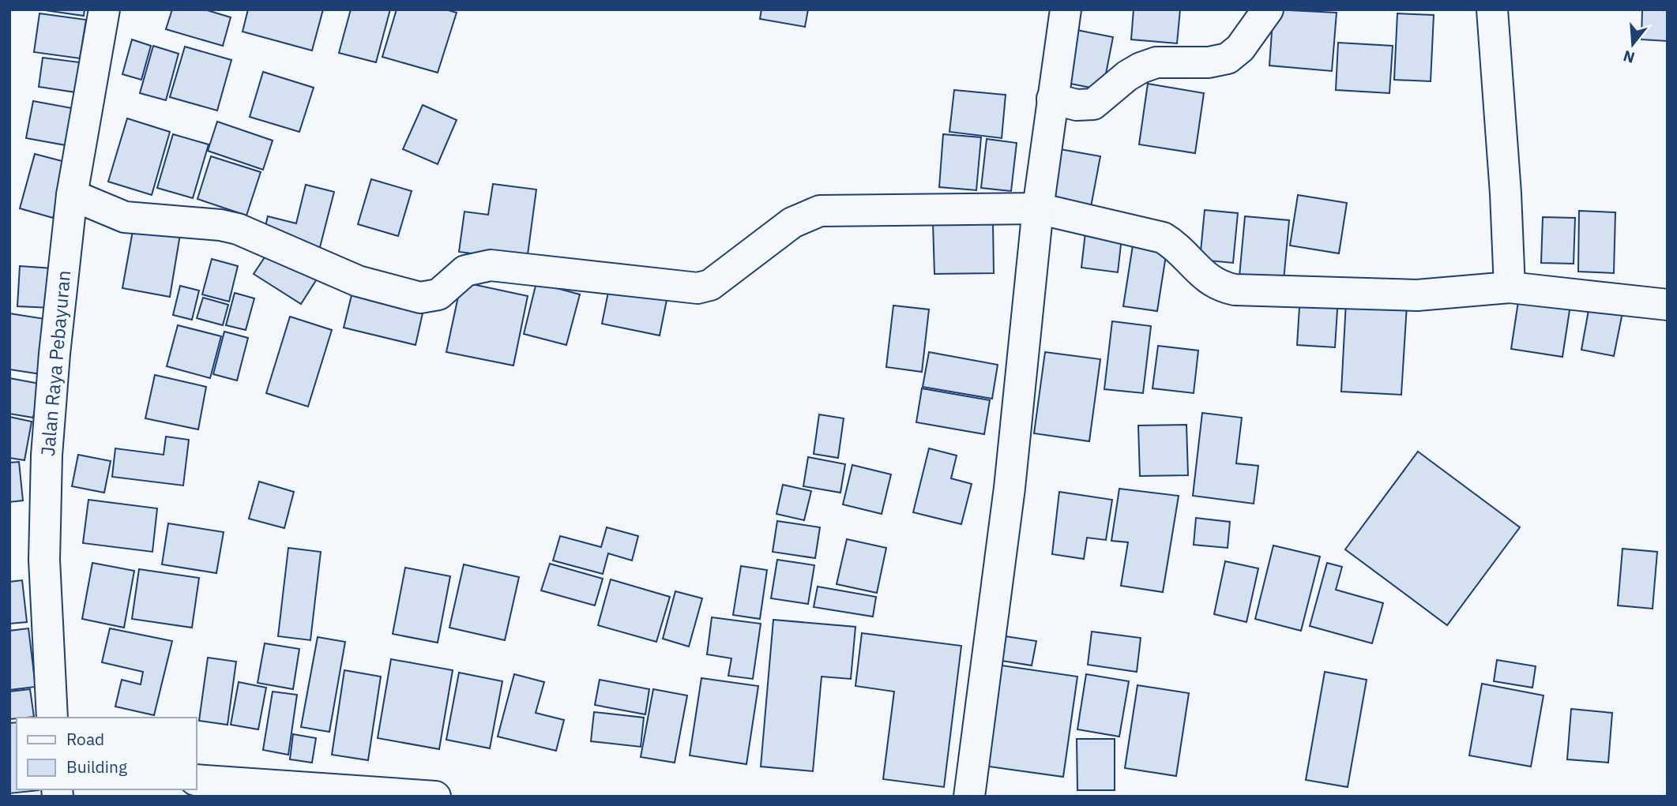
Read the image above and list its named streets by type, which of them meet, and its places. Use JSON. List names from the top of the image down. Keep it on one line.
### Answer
{"streets":{"street":["Jalan Raya Pebayuran"]},"legend":["Road","Building"],"north":"bottom"}
